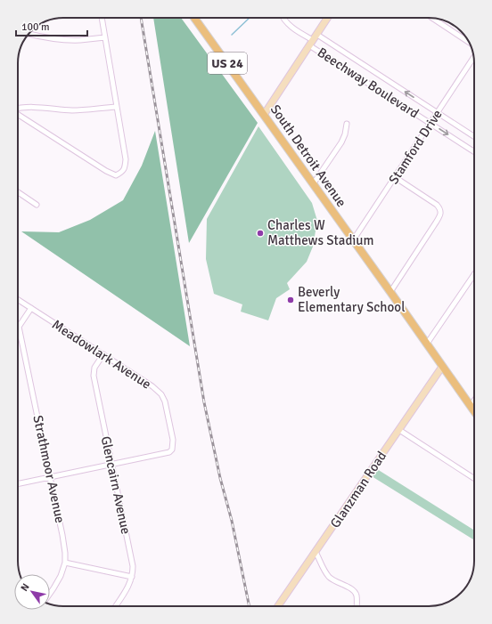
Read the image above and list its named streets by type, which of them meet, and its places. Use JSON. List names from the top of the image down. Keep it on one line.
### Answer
{"streets":{"main road":["US 24","South Detroit Avenue"],"street":["Beechway Boulevard","Stamford Drive","Meadowlark Avenue","Strathmoor Avenue","Glencairn Avenue","Glanzman Road"]},"crossings":[["Beechway Boulevard","Stamford Drive"],["Stamford Drive","South Detroit Avenue"],["South Detroit Avenue","Glanzman Road"],["Meadowlark Avenue","Glencairn Avenue"]],"places":["Charles W Matthews Stadium","Beverly Elementary School"],"scale_bar":"100 m","north":"top left"}
